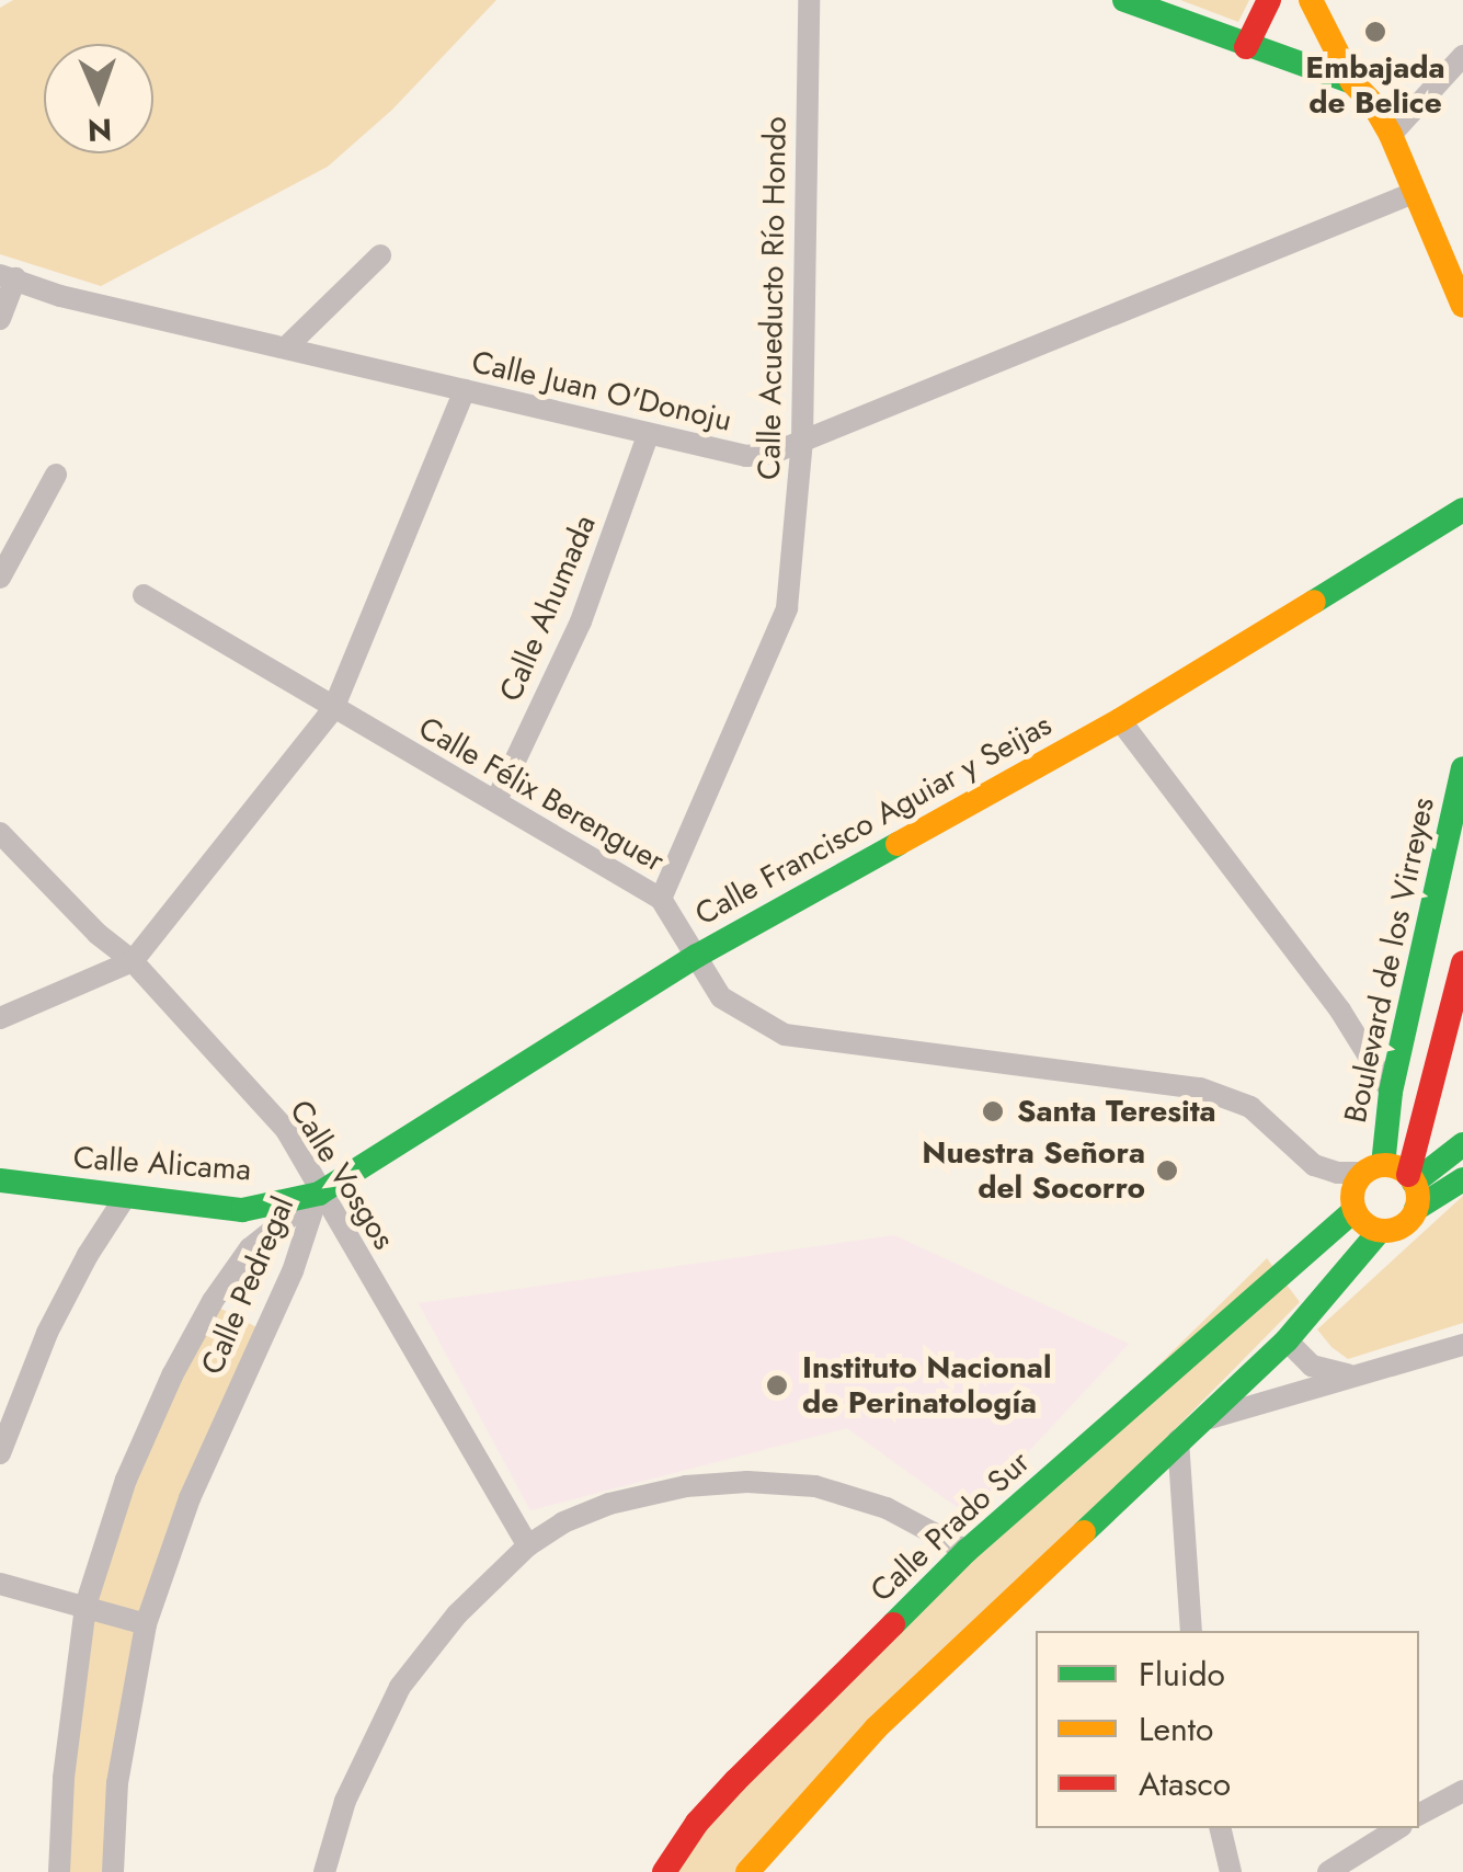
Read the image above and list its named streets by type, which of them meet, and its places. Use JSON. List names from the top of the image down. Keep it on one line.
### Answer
{"streets":{"street":["Calle Acueducto Río Hondo","Calle Juan O'Donoju","Calle Ahumada","Calle Félix Berenguer","Calle Francisco Aguiar y Seijas","Boulevard de los Virreyes","Calle Alicama","Calle Vosgos","Calle Pedregal","Calle Prado Sur"]},"crossings":[["Calle Acueducto Río Hondo","Calle Juan O'Donoju"],["Calle Acueducto Río Hondo","Calle Félix Berenguer"],["Calle Juan O'Donoju","Calle Ahumada"],["Calle Ahumada","Calle Félix Berenguer"],["Calle Félix Berenguer","Calle Francisco Aguiar y Seijas"],["Calle Francisco Aguiar y Seijas","Calle Alicama"],["Calle Francisco Aguiar y Seijas","Calle Vosgos"],["Calle Francisco Aguiar y Seijas","Calle Pedregal"],["Boulevard de los Virreyes","Calle Prado Sur"],["Calle Alicama","Calle Vosgos"],["Calle Alicama","Calle Pedregal"],["Calle Vosgos","Calle Pedregal"]],"places":["Embajada de Belice","Santa Teresita","Nuestra Señora del Socorro","Instituto Nacional de Perinatología"],"legend":["Fluido","Lento","Atasco"],"north":"bottom"}
